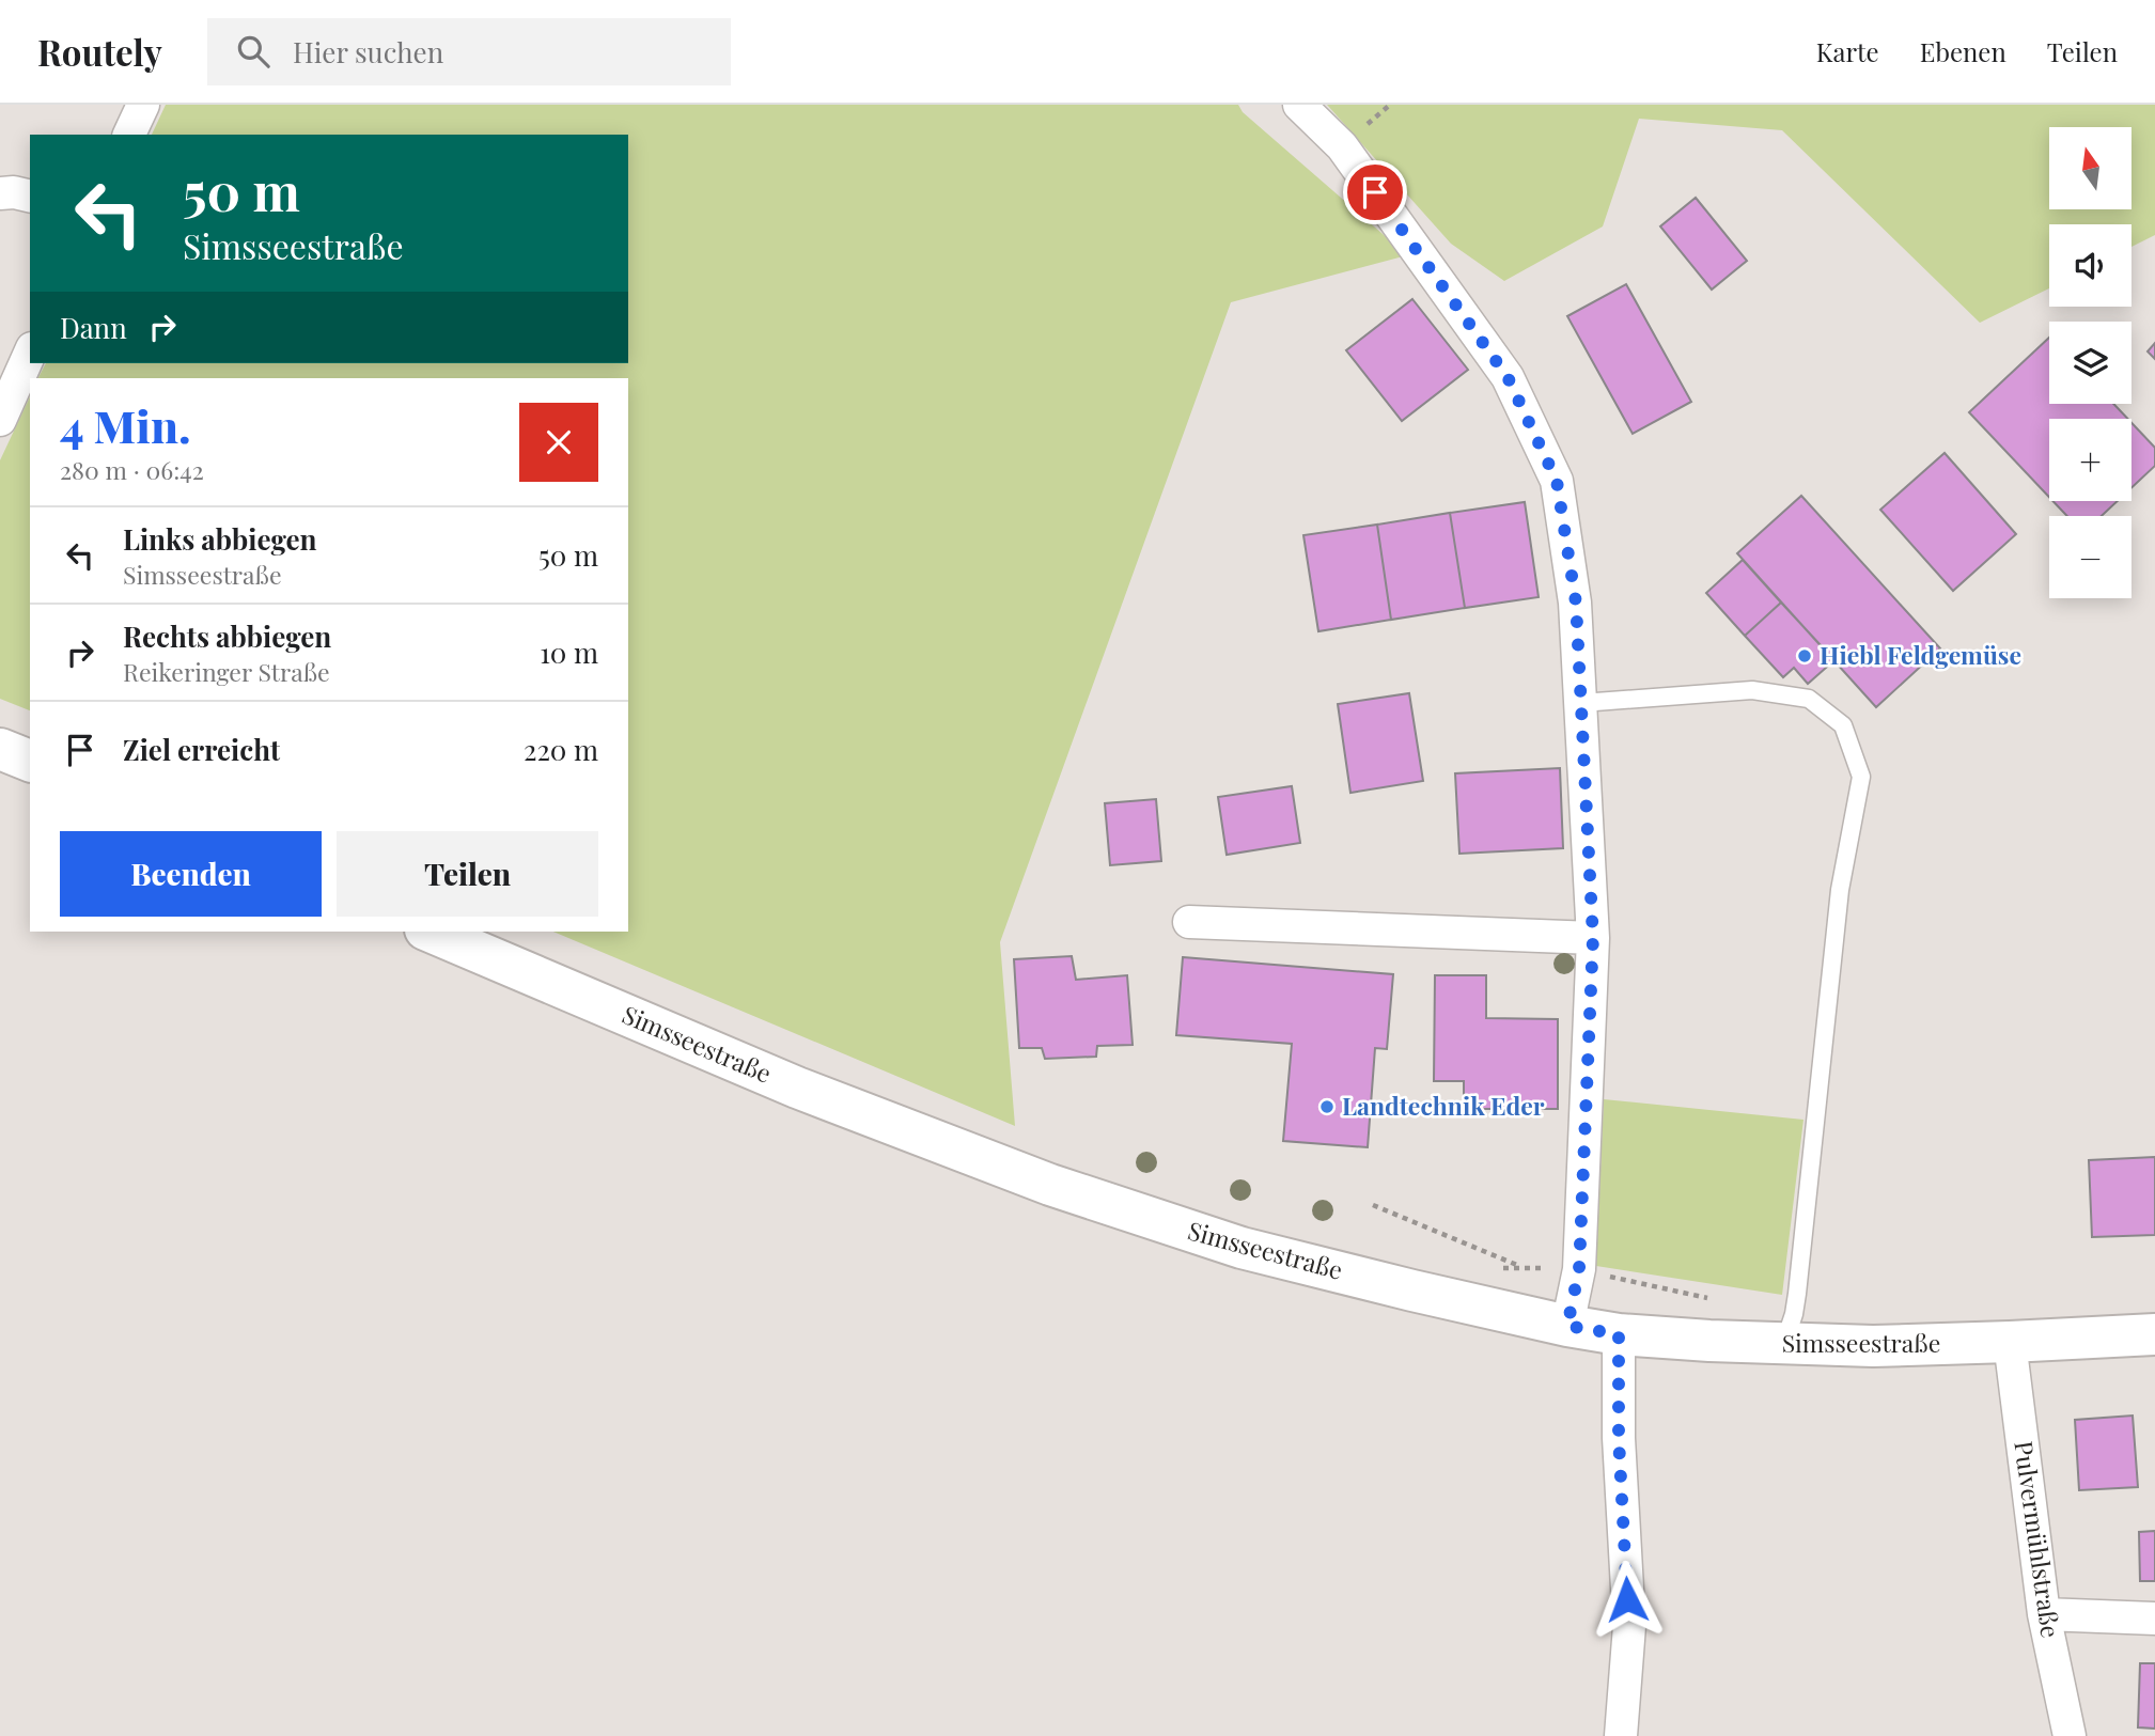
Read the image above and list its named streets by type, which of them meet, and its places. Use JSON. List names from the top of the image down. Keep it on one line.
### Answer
{"streets":{"main road":["Simsseestraße"],"street":["Pulvermühlstraße"]},"crossings":[["Simsseestraße","Pulvermühlstraße"]],"places":["Hiebl Feldgemüse","Landtechnik Eder"],"north":"top","page":{"header":"Routely","search":"Hier suchen","nav":["Karte","Ebenen","Teilen"],"map_buttons":["+","−"],"turn":["50 m","Simsseestraße"],"then":"Dann","heading":["4 Min.","280 m · 06:42"],"list":[{"name":"Links abbiegen","note":"Simsseestraße","value":"50 m"},{"name":"Rechts abbiegen","note":"Reikeringer Straße","value":"10 m"},{"name":"Ziel erreicht","value":"220 m"}],"buttons":["Beenden","Teilen"]}}
